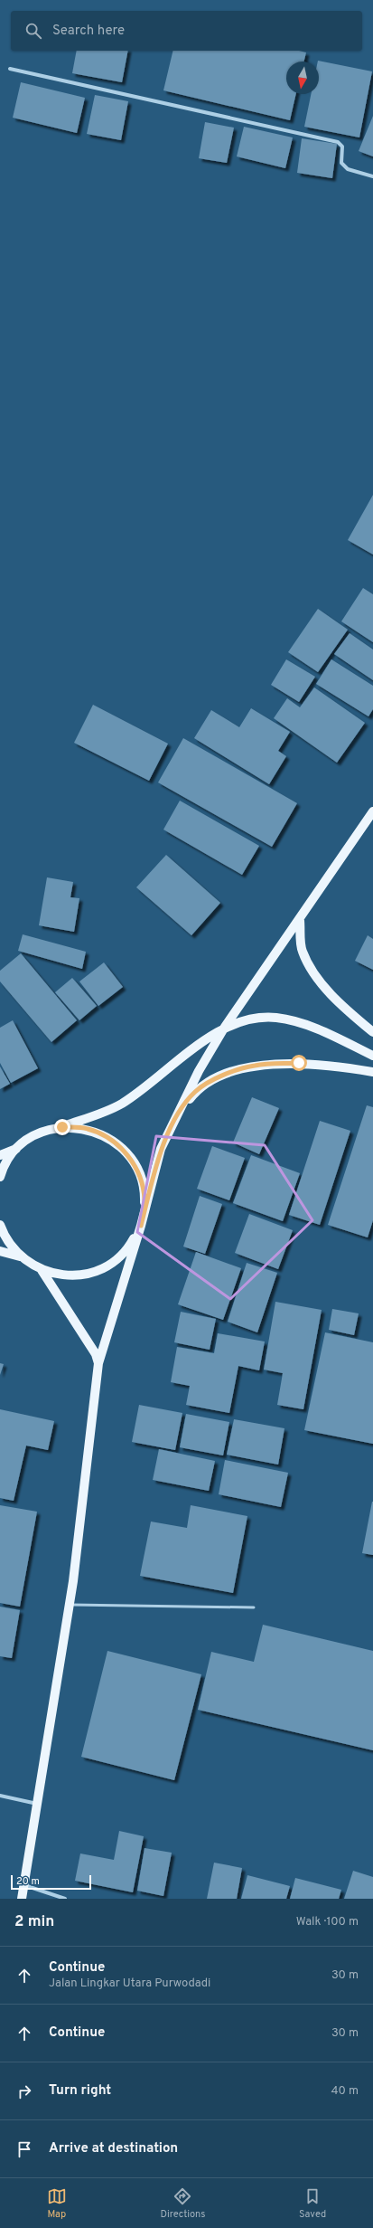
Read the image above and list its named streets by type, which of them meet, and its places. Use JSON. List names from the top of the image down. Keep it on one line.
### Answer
{"scale_bar":"20 m","north":"bottom","page":{"search":"Search here","scale":"20 m","heading":["2 min","Walk · 100 m"],"list":[["Continue","Jalan Lingkar Utara Purwodadi","30 m"],["Continue","30 m"],["Turn right","40 m"],"Arrive at destination"],"nav":["Map","Directions","Saved"]}}
